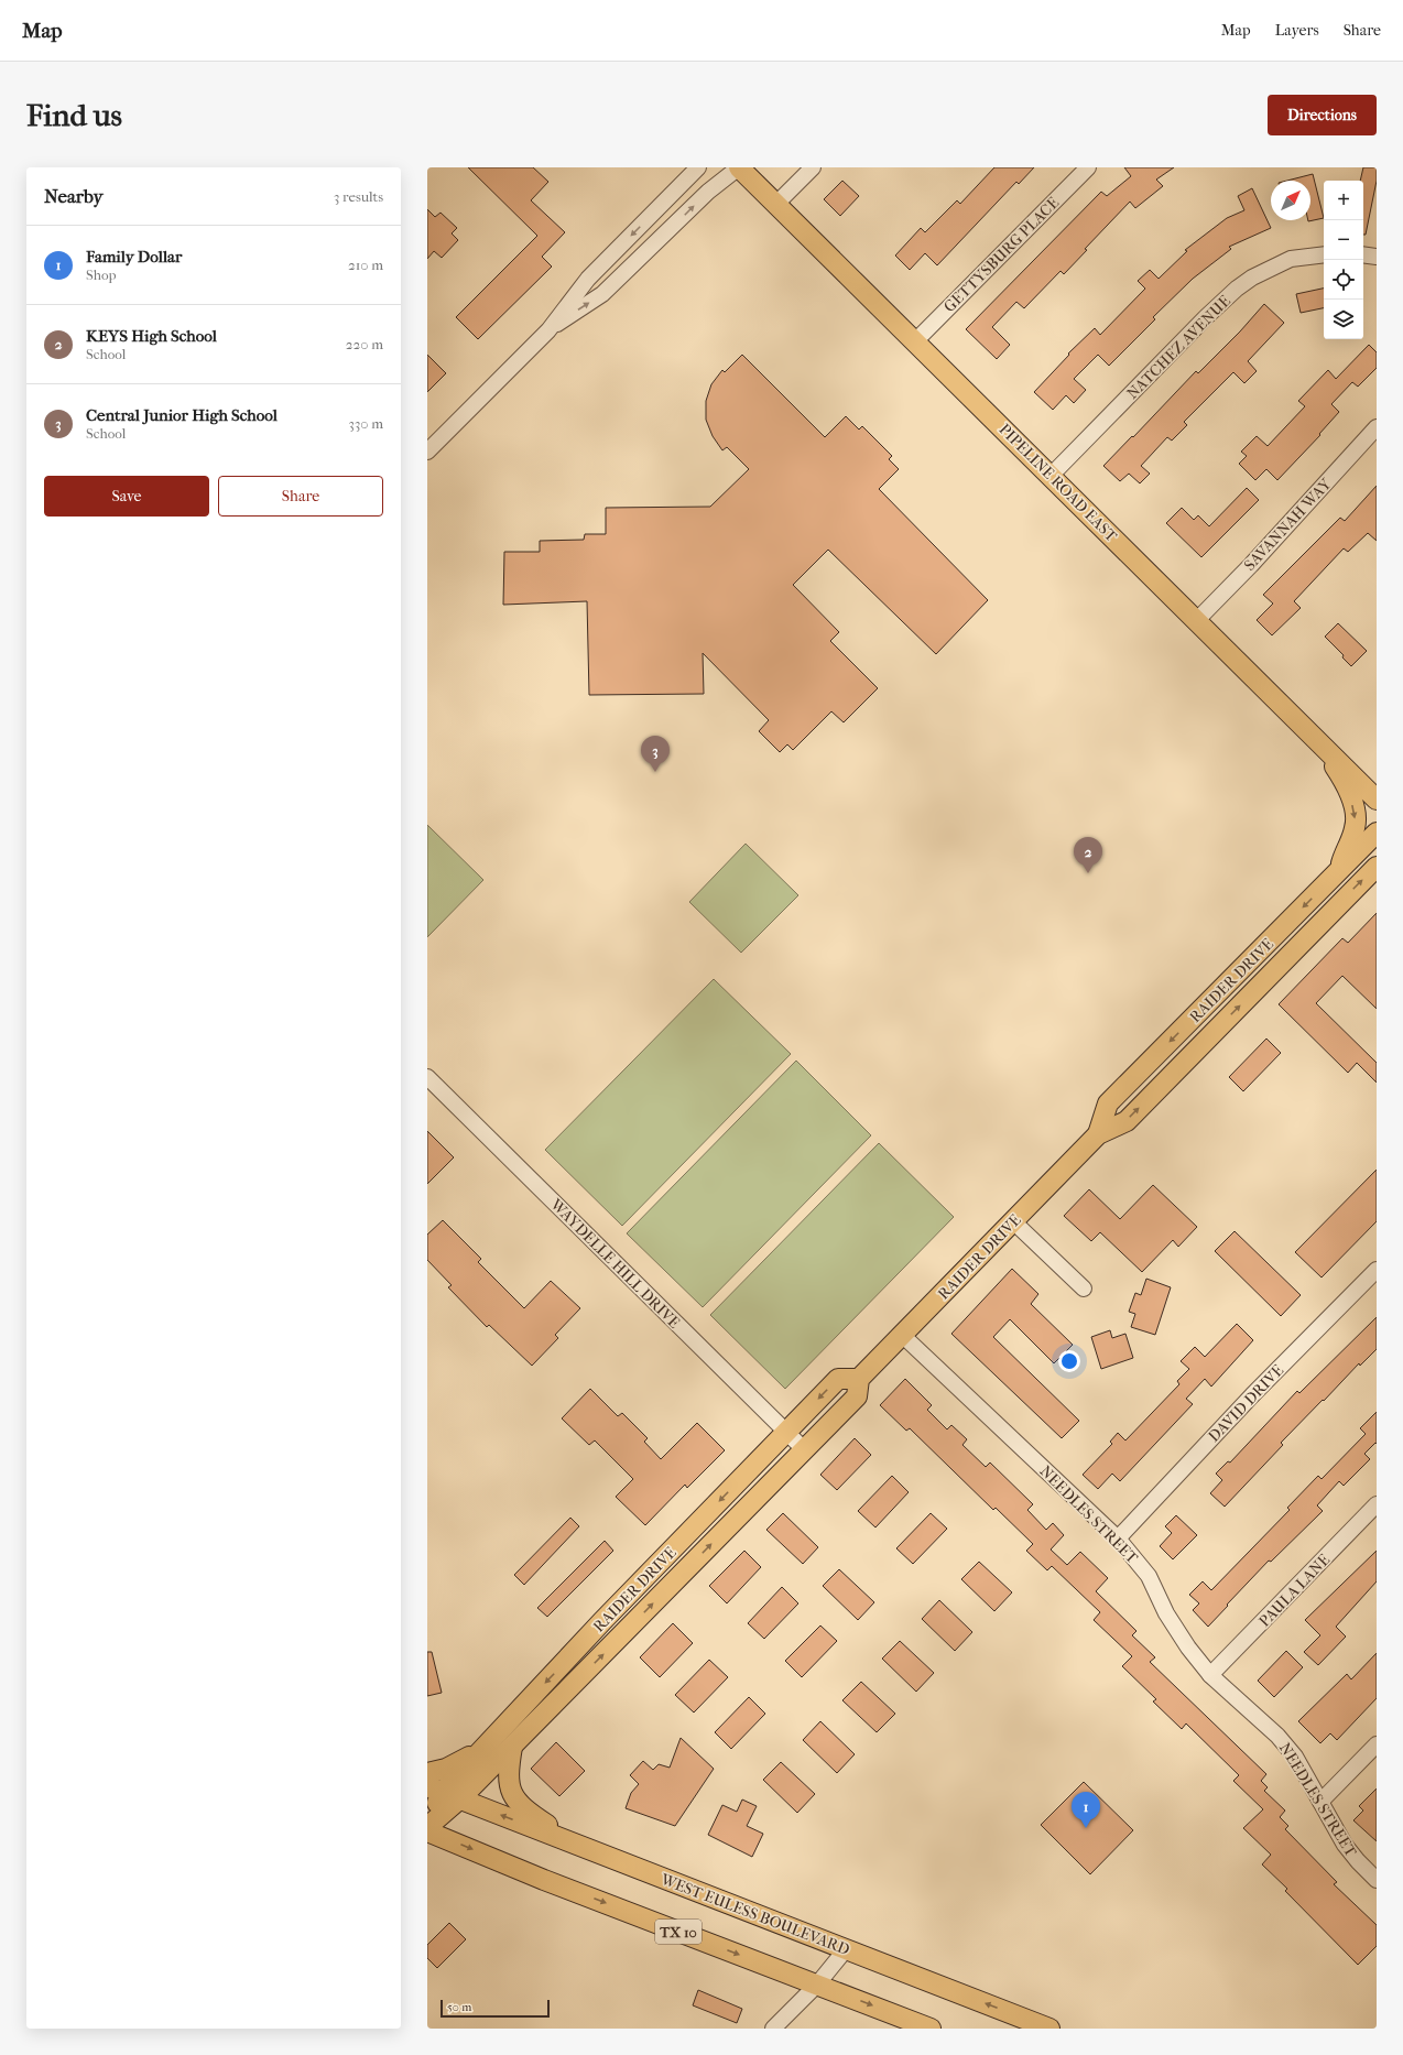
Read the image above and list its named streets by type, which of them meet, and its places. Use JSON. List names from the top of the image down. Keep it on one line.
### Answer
{"streets":{"main road":["PIPELINE ROAD EAST","RAIDER DRIVE","WEST EULESS BOULEVARD","TX 10"],"street":["GETTYSBURG PLACE","NATCHEZ AVENUE","SAVANNAH WAY","WAYDELLE HILL DRIVE","DAVID DRIVE","NEEDLES STREET","PAULA LANE"]},"crossings":[["GETTYSBURG PLACE","PIPELINE ROAD EAST"],["NATCHEZ AVENUE","PIPELINE ROAD EAST"],["PIPELINE ROAD EAST","SAVANNAH WAY"],["RAIDER DRIVE","WAYDELLE HILL DRIVE"],["RAIDER DRIVE","NEEDLES STREET"],["RAIDER DRIVE","WEST EULESS BOULEVARD"],["DAVID DRIVE","NEEDLES STREET"],["NEEDLES STREET","PAULA LANE"]],"scale_bar":"50 m","north":"top right","page":{"header":"Map","nav":["Map","Layers","Share"],"buttons":["Directions",["Save","Share"]],"title":"Find us","heading":["Nearby","3 results"],"map_buttons":["+","−"],"list":[{"mark":"1","name":"Family Dollar","note":"Shop","value":"210 m"},{"mark":"2","name":"KEYS High School","note":"School","value":"220 m"},{"mark":"3","name":"Central Junior High School","note":"School","value":"330 m"}],"pins":["3","2","1"],"scale":"50 m"}}
